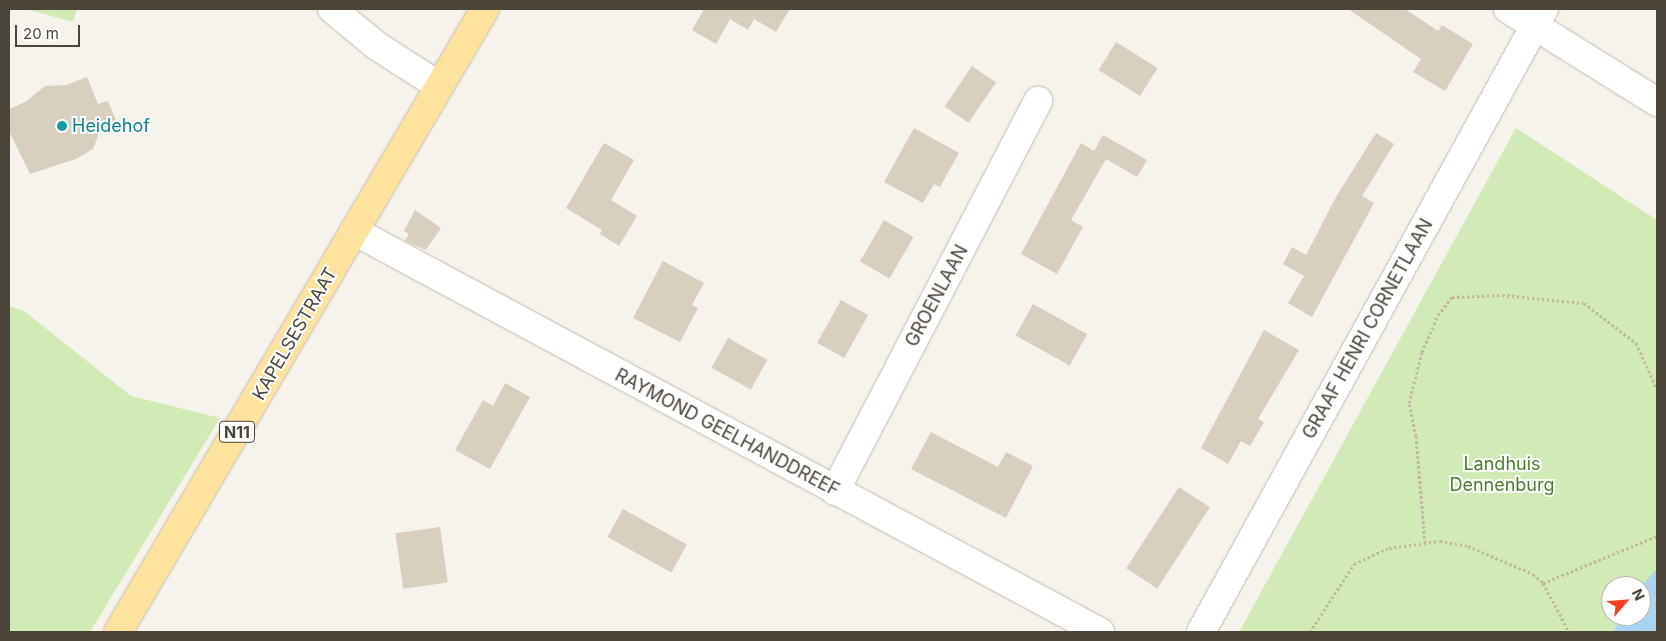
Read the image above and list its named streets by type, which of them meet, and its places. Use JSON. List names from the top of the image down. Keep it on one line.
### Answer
{"streets":{"main road":["KAPELSESTRAAT","N11"],"street":["GROENLAAN","GRAAF HENRI CORNETLAAN","RAYMOND GEELHANDDREEF"]},"crossings":[["GROENLAAN","RAYMOND GEELHANDDREEF"],["KAPELSESTRAAT","RAYMOND GEELHANDDREEF"]],"parks":["Landhuis Dennenburg"],"places":["Heidehof"],"scale_bar":"20 m","north":"top right"}
